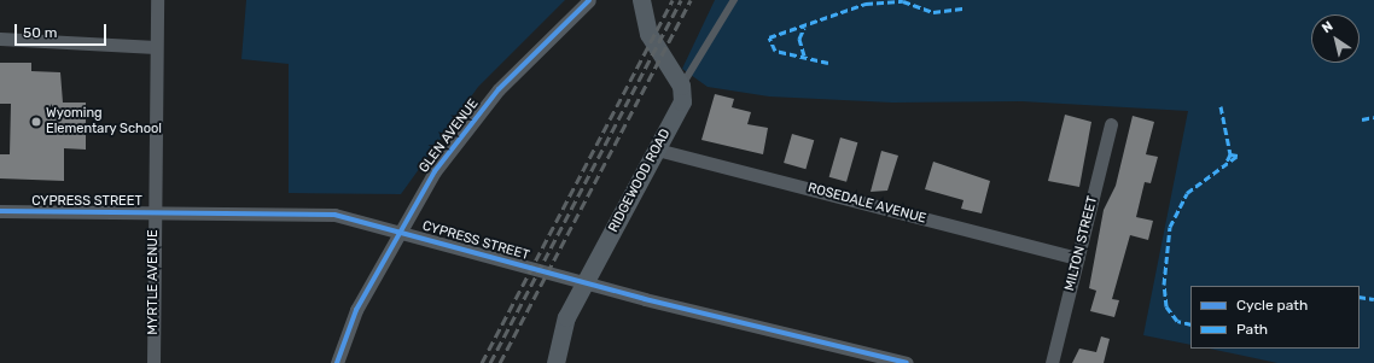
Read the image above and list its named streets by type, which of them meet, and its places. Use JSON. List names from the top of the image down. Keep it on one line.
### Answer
{"streets":{"street":["GLEN AVENUE","RIDGEWOOD ROAD","CYPRESS STREET","ROSEDALE AVENUE","MILTON STREET","MYRTLE AVENUE"]},"crossings":[["GLEN AVENUE","CYPRESS STREET"],["RIDGEWOOD ROAD","CYPRESS STREET"],["RIDGEWOOD ROAD","ROSEDALE AVENUE"],["CYPRESS STREET","MYRTLE AVENUE"],["ROSEDALE AVENUE","MILTON STREET"]],"places":["Wyoming Elementary School"],"legend":["Cycle path","Path"],"scale_bar":"50 m","north":"top left"}
